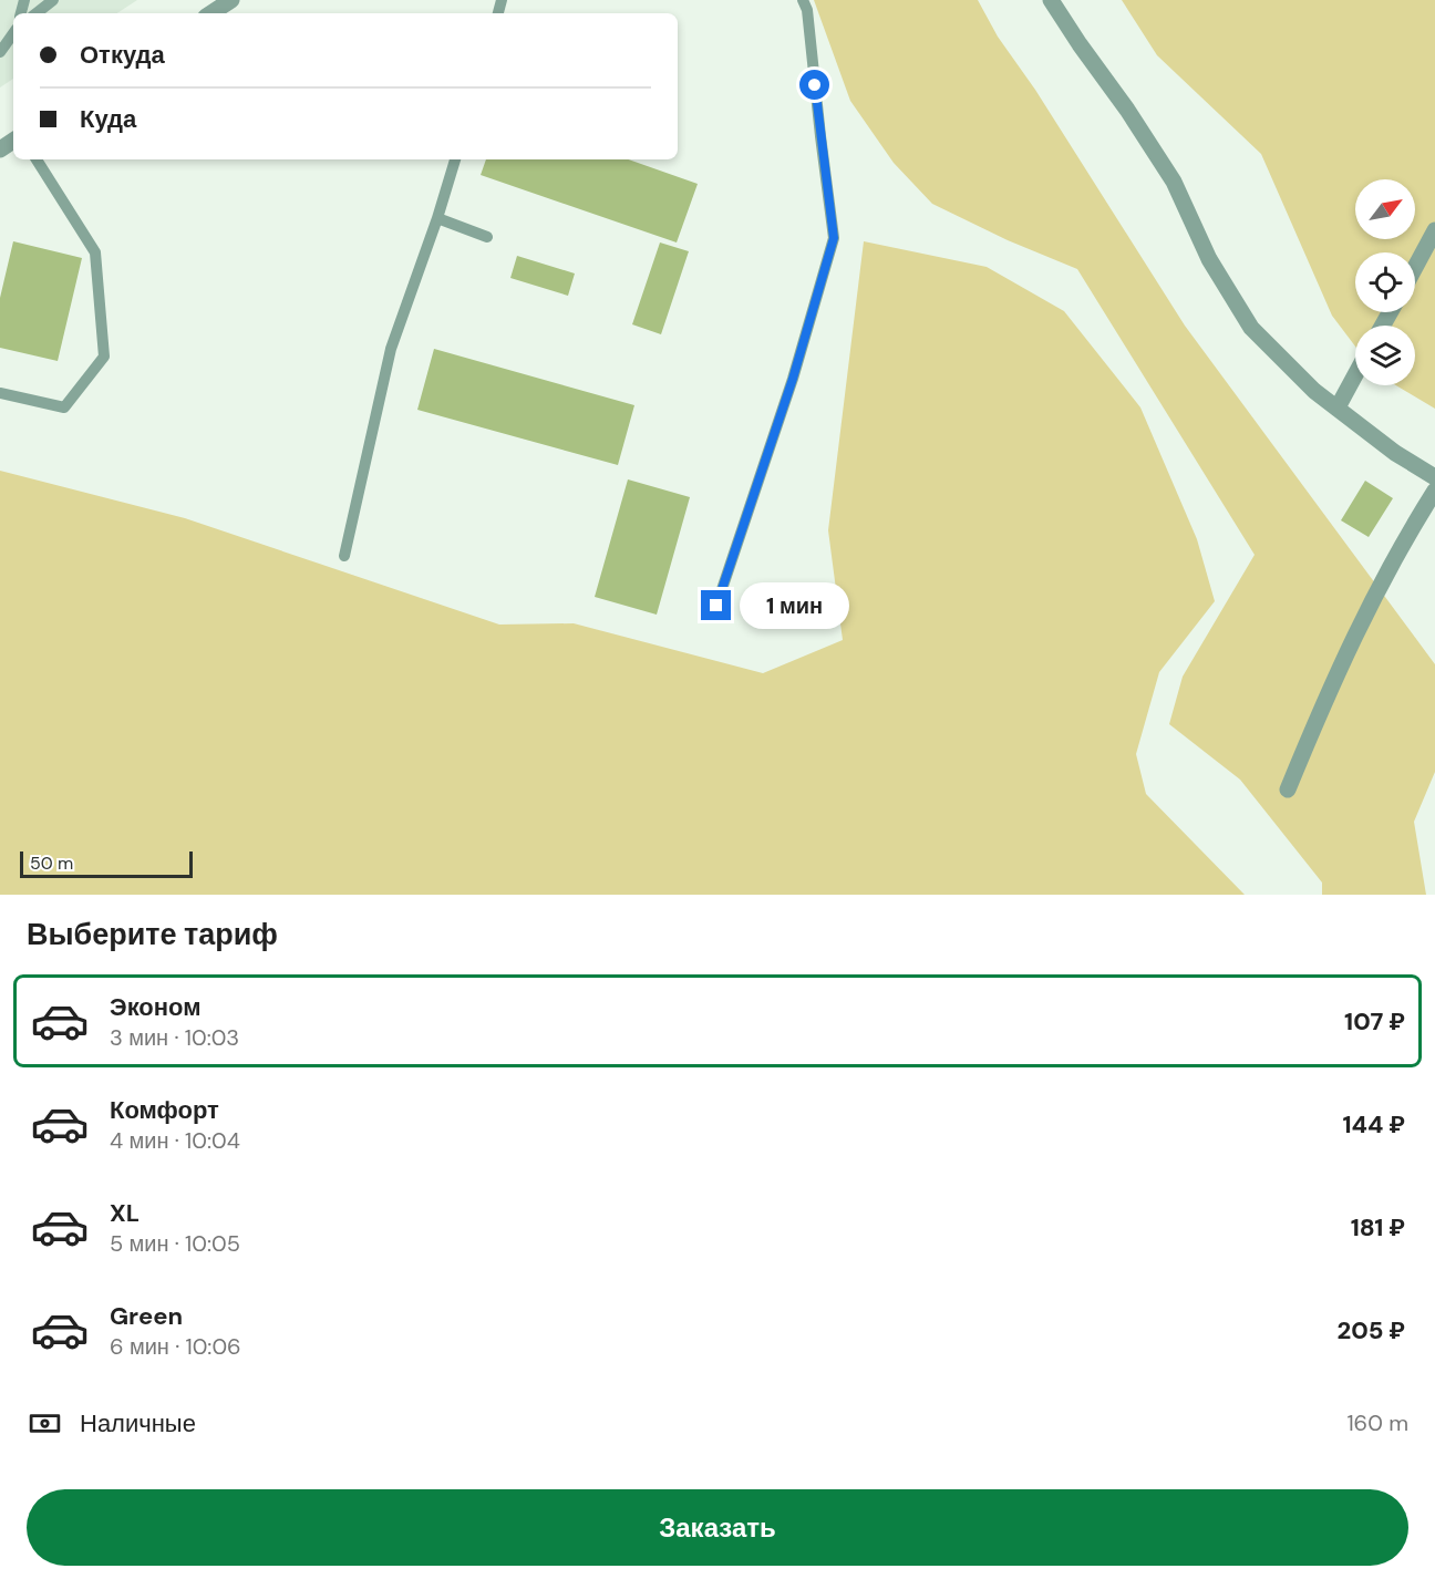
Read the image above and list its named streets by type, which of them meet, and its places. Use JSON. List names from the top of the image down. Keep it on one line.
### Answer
{"scale_bar":"50 m","north":"top right","page":{"banner":["Откуда","Куда"],"bubble":"1 мин","scale":"50 m","heading":"Выберите тариф","list":[{"name":"Эконом","note":"3 мин · 10:03","value":"107 ₽"},{"name":"Комфорт","note":"4 мин · 10:04","value":"144 ₽"},{"name":"XL","note":"5 мин · 10:05","value":"181 ₽"},{"name":"Green","note":"6 мин · 10:06","value":"205 ₽"}],"pay":["Наличные","160 m"],"buttons":"Заказать"}}
